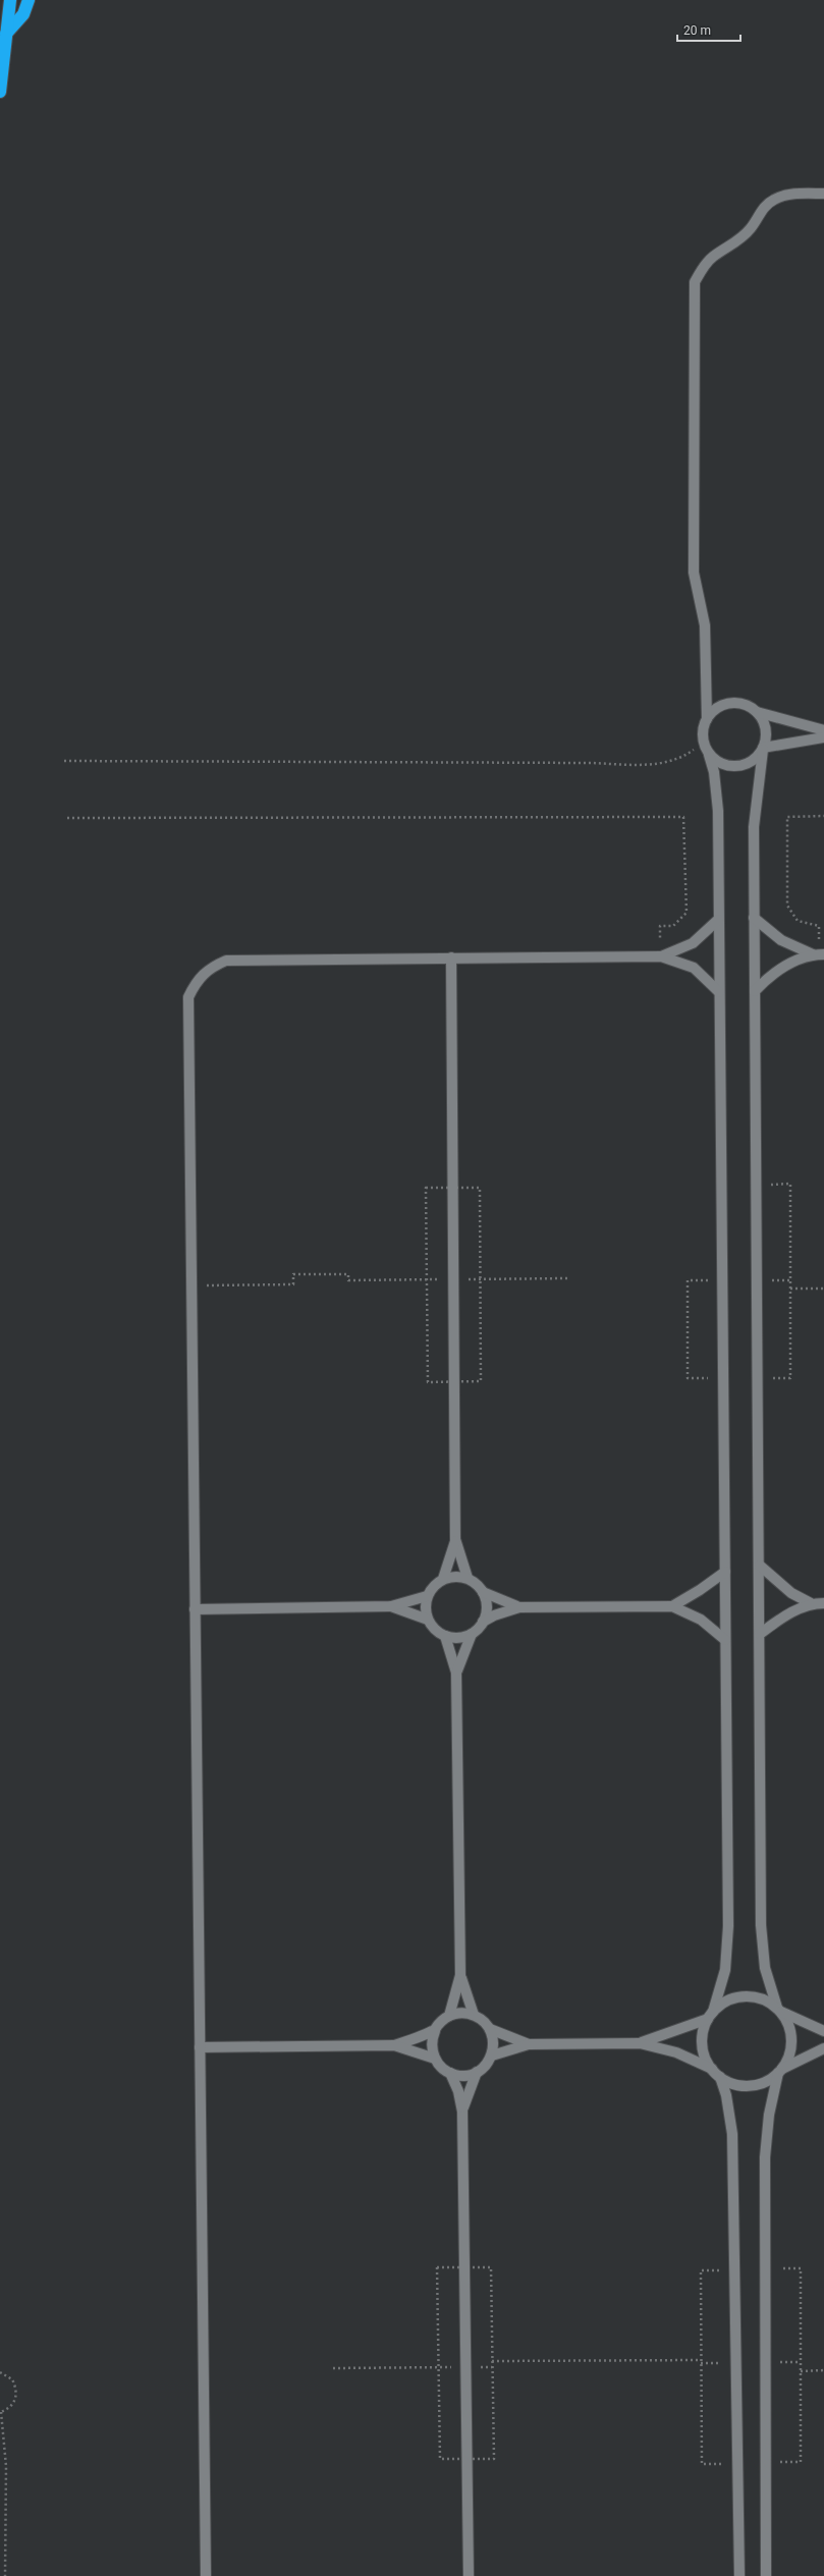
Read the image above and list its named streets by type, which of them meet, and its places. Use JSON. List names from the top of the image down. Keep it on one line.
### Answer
{"scale_bar":"20 m"}
